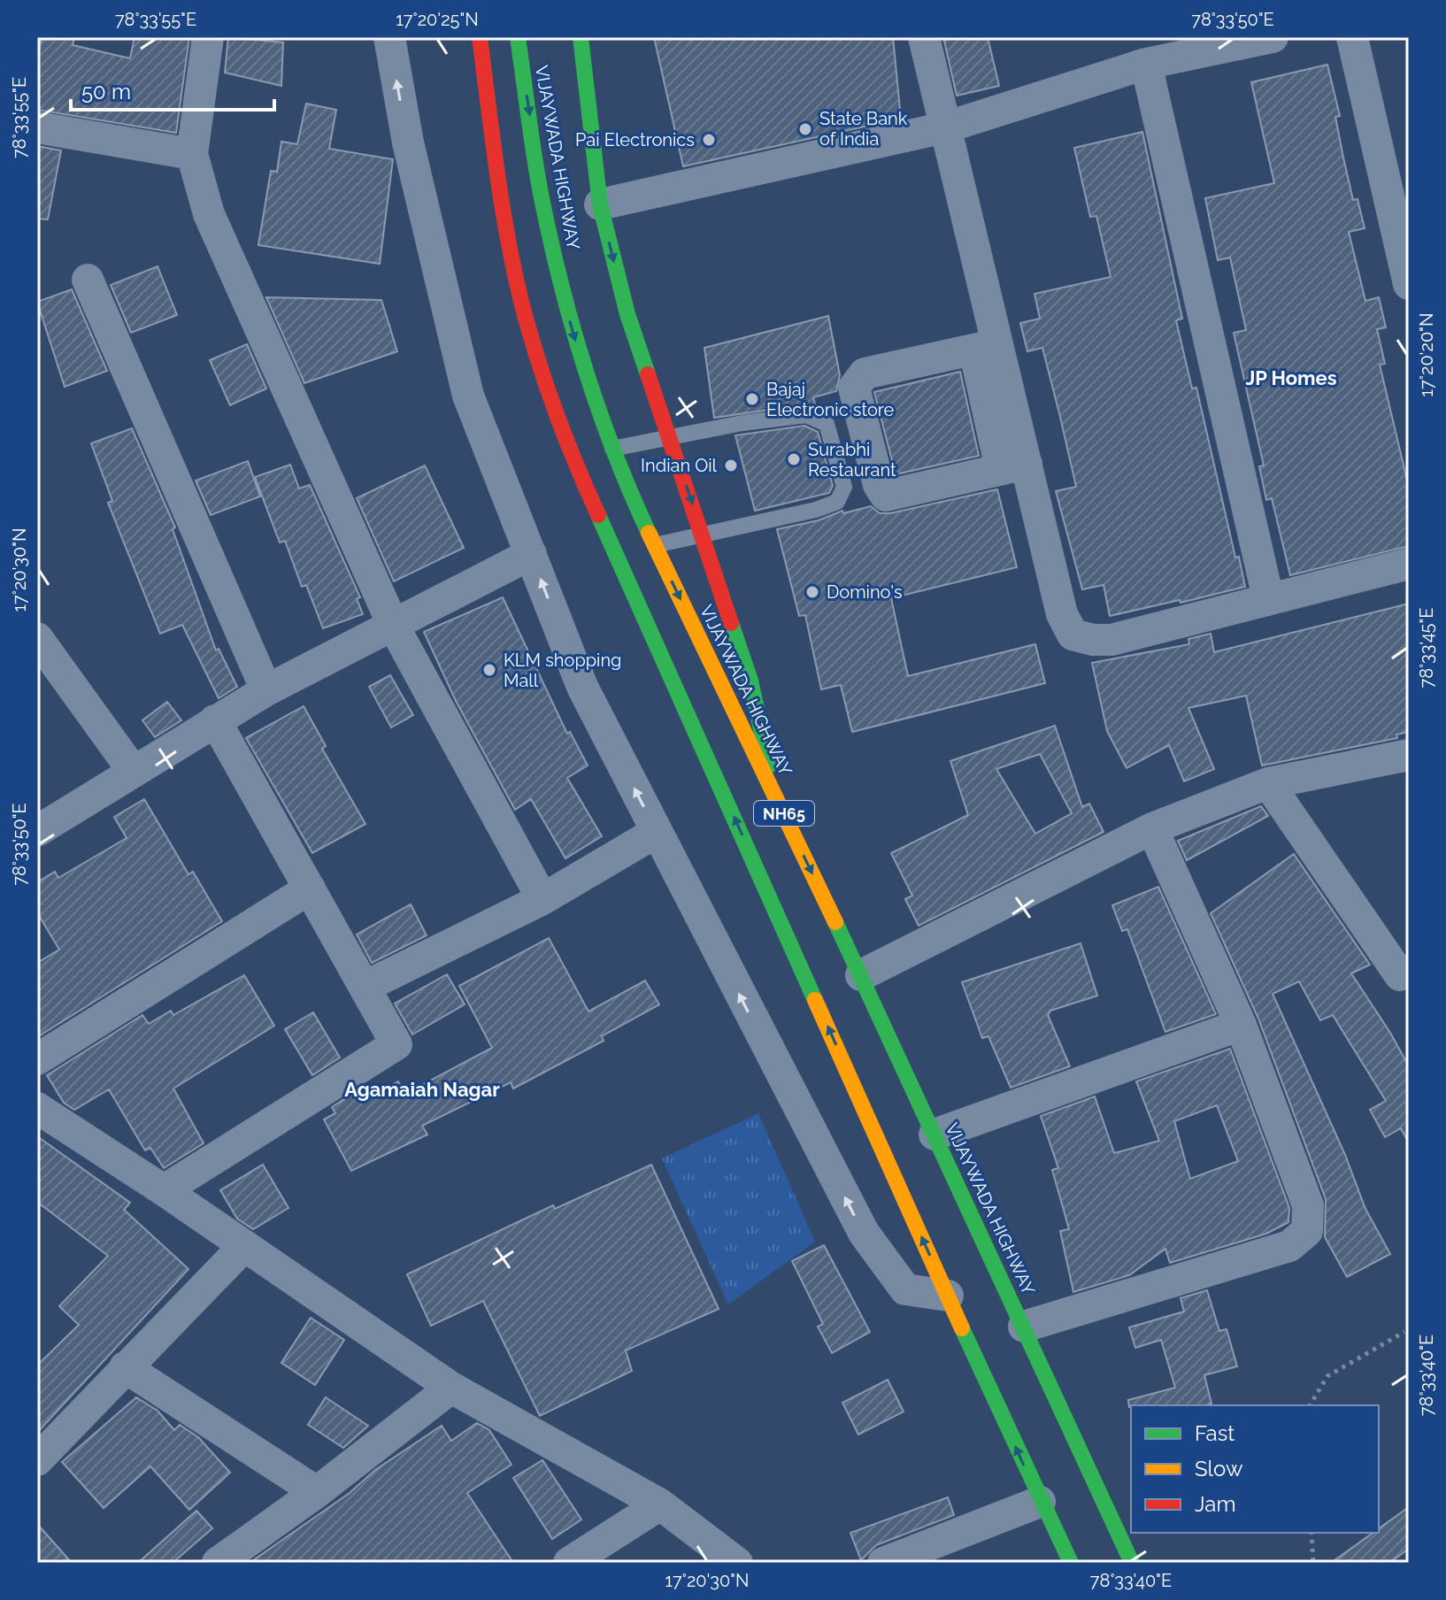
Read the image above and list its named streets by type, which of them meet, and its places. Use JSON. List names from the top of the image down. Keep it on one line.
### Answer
{"streets":{"main road":["VIJAYWADA HIGHWAY","NH65"]},"districts":["JP Homes","Agamaiah Nagar"],"places":["State Bank of India","Pai Electronics","Bajaj Electronic store","Surabhi Restaurant","Indian Oil","Domino's","KLM shopping Mall"],"legend":["Fast","Slow","Jam"],"scale_bar":"50 m","coordinates":["78°33'55\"E","17°20'25\"N","78°33'50\"E","17°20'20\"N","17°20'30\"N","78°33'45\"E","78°33'40\"E"]}
